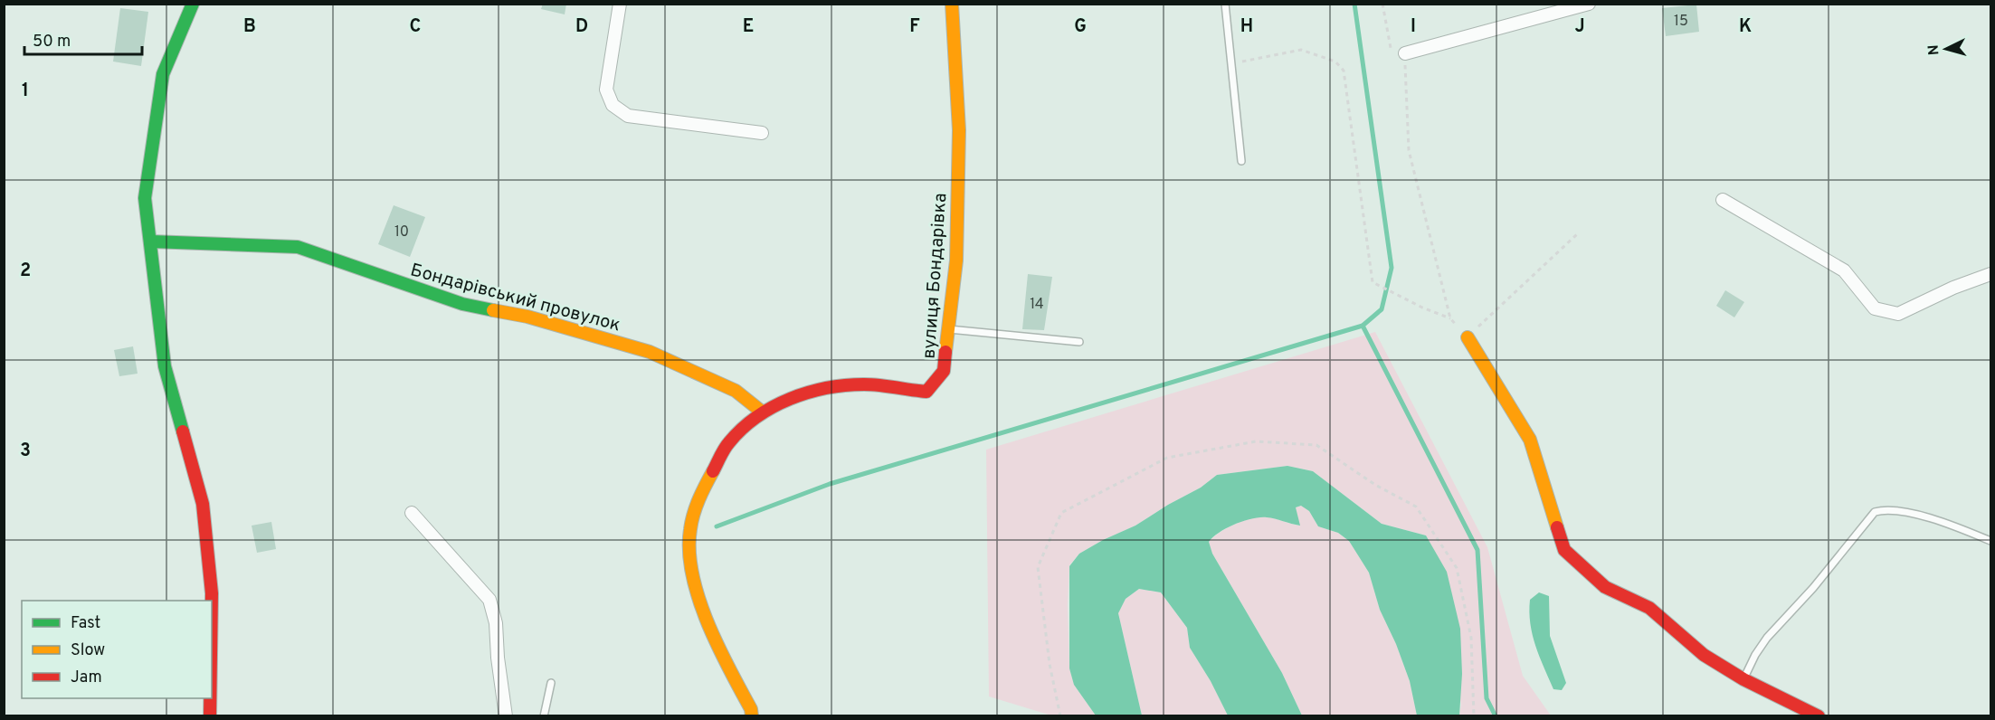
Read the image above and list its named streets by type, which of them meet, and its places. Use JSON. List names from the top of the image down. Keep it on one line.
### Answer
{"streets":{"street":["вулиця Бондарівка","Бондарівський провулок"]},"crossings":[["вулиця Бондарівка","Бондарівський провулок"]],"house_numbers":["15","10","14"],"legend":["Fast","Slow","Jam"],"scale_bar":"50 m","north":"left","grid":{"columns":["B","C","D","E","F","G","H","I","J","K"],"rows":["1","2","3"]}}
